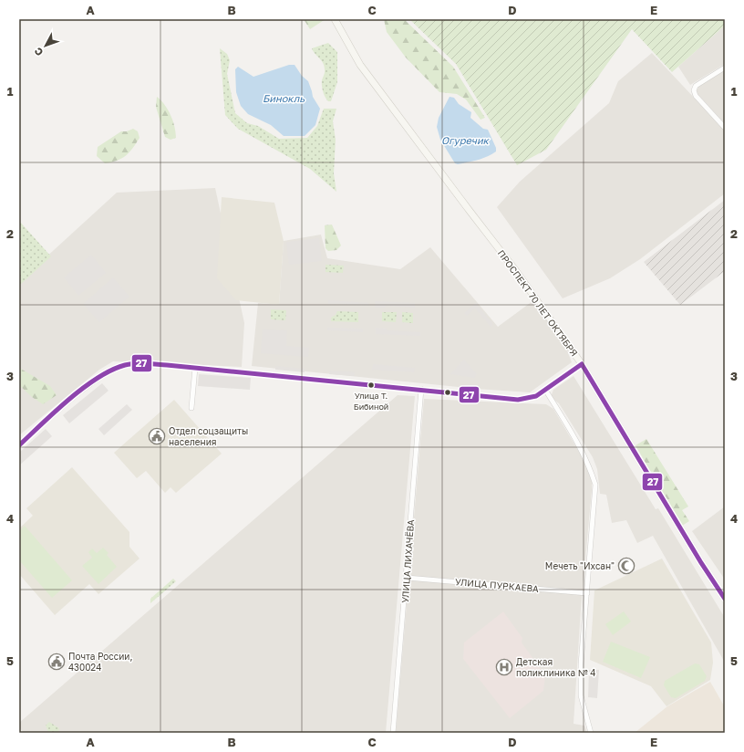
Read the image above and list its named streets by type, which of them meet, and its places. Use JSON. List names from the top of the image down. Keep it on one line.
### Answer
{"streets":{"main road":["ПРОСПЕКТ 70 ЛЕТ ОКТЯБРЯ"],"street":["УЛИЦА ЛИХАЧЁВА","УЛИЦА ПУРКАЕВА"]},"crossings":[["УЛИЦА ЛИХАЧЁВА","УЛИЦА ПУРКАЕВА"]],"water":["Бинокль","Огуречик"],"places":{"other":["Улица Т. Бибиной"],"public building":["Отдел соцзащиты населения","Почта России, 430024"],"mosque":["Мечеть \"Ихсан\""],"hospital":["Детская поликлиника № 4"]},"lines":["transit line 27"],"north":"bottom left","grid":{"columns":["A","B","C","D","E"],"rows":["1","2","3","4","5"]}}
